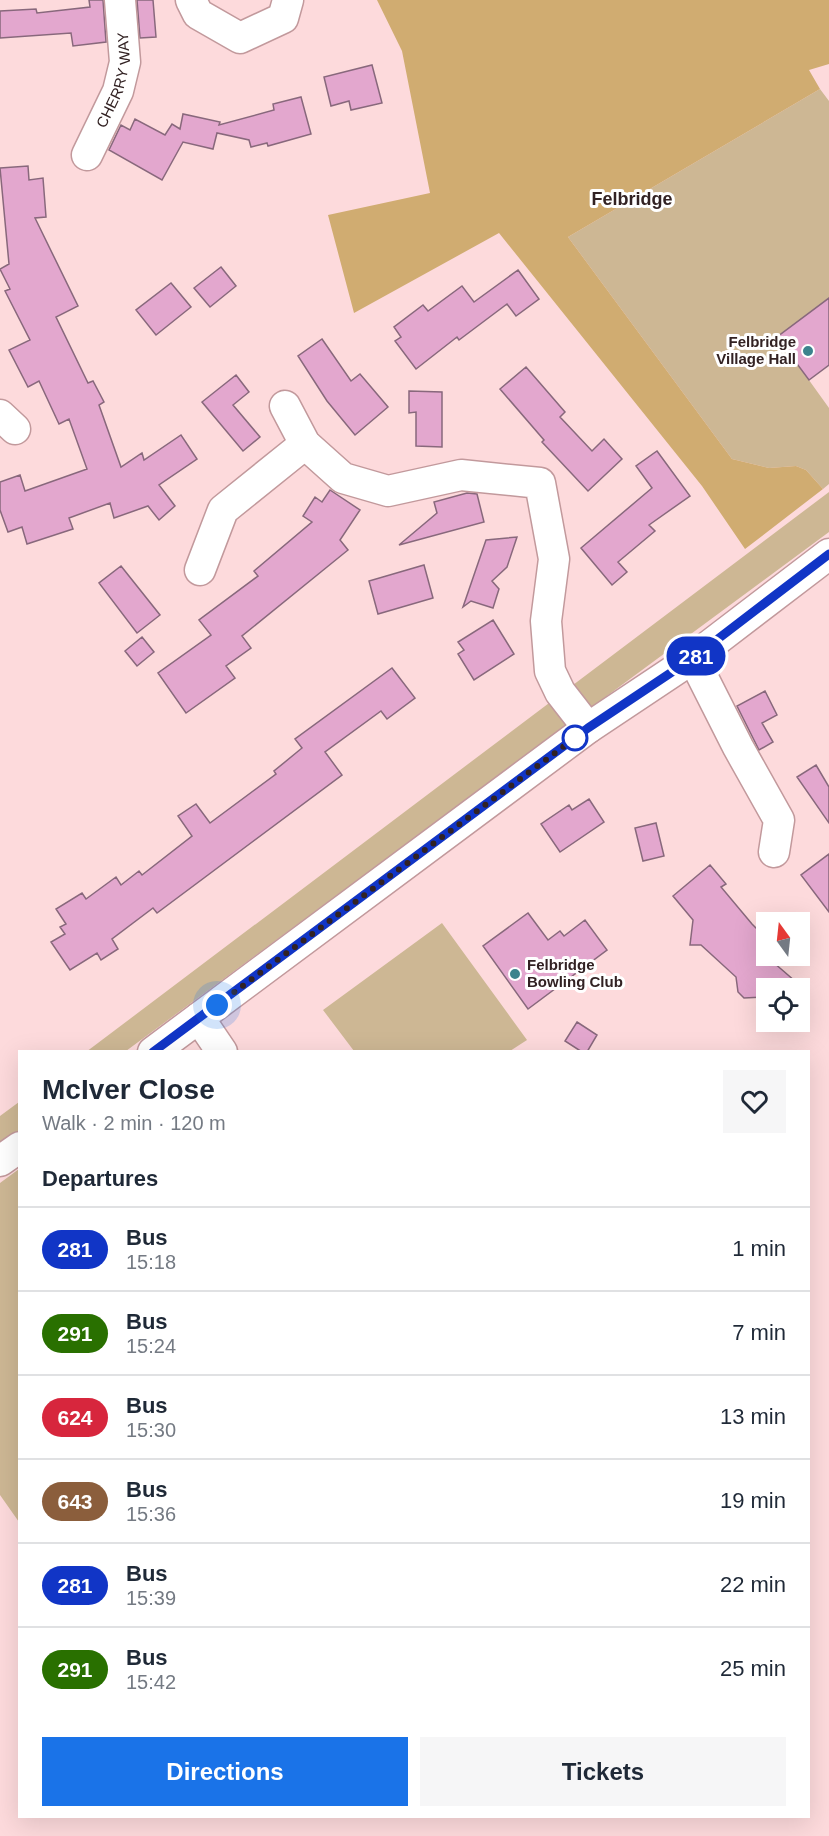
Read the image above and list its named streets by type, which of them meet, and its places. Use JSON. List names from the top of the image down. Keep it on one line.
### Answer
{"streets":{"street":["CHERRY WAY"]},"districts":["Felbridge"],"places":["Felbridge Village Hall","Felbridge Bowling Club"],"lines":["bus line 281"],"north":"top","page":{"on_map":"281","heading":[["McIver Close","Walk · 2 min · 120 m"],"Departures"],"list":[{"mark":"281","name":"Bus","note":"15:18","value":"1 min"},{"mark":"291","name":"Bus","note":"15:24","value":"7 min"},{"mark":"624","name":"Bus","note":"15:30","value":"13 min"},{"mark":"643","name":"Bus","note":"15:36","value":"19 min"},{"mark":"281","name":"Bus","note":"15:39","value":"22 min"},{"mark":"291","name":"Bus","note":"15:42","value":"25 min"}],"buttons":["Directions","Tickets"]}}
